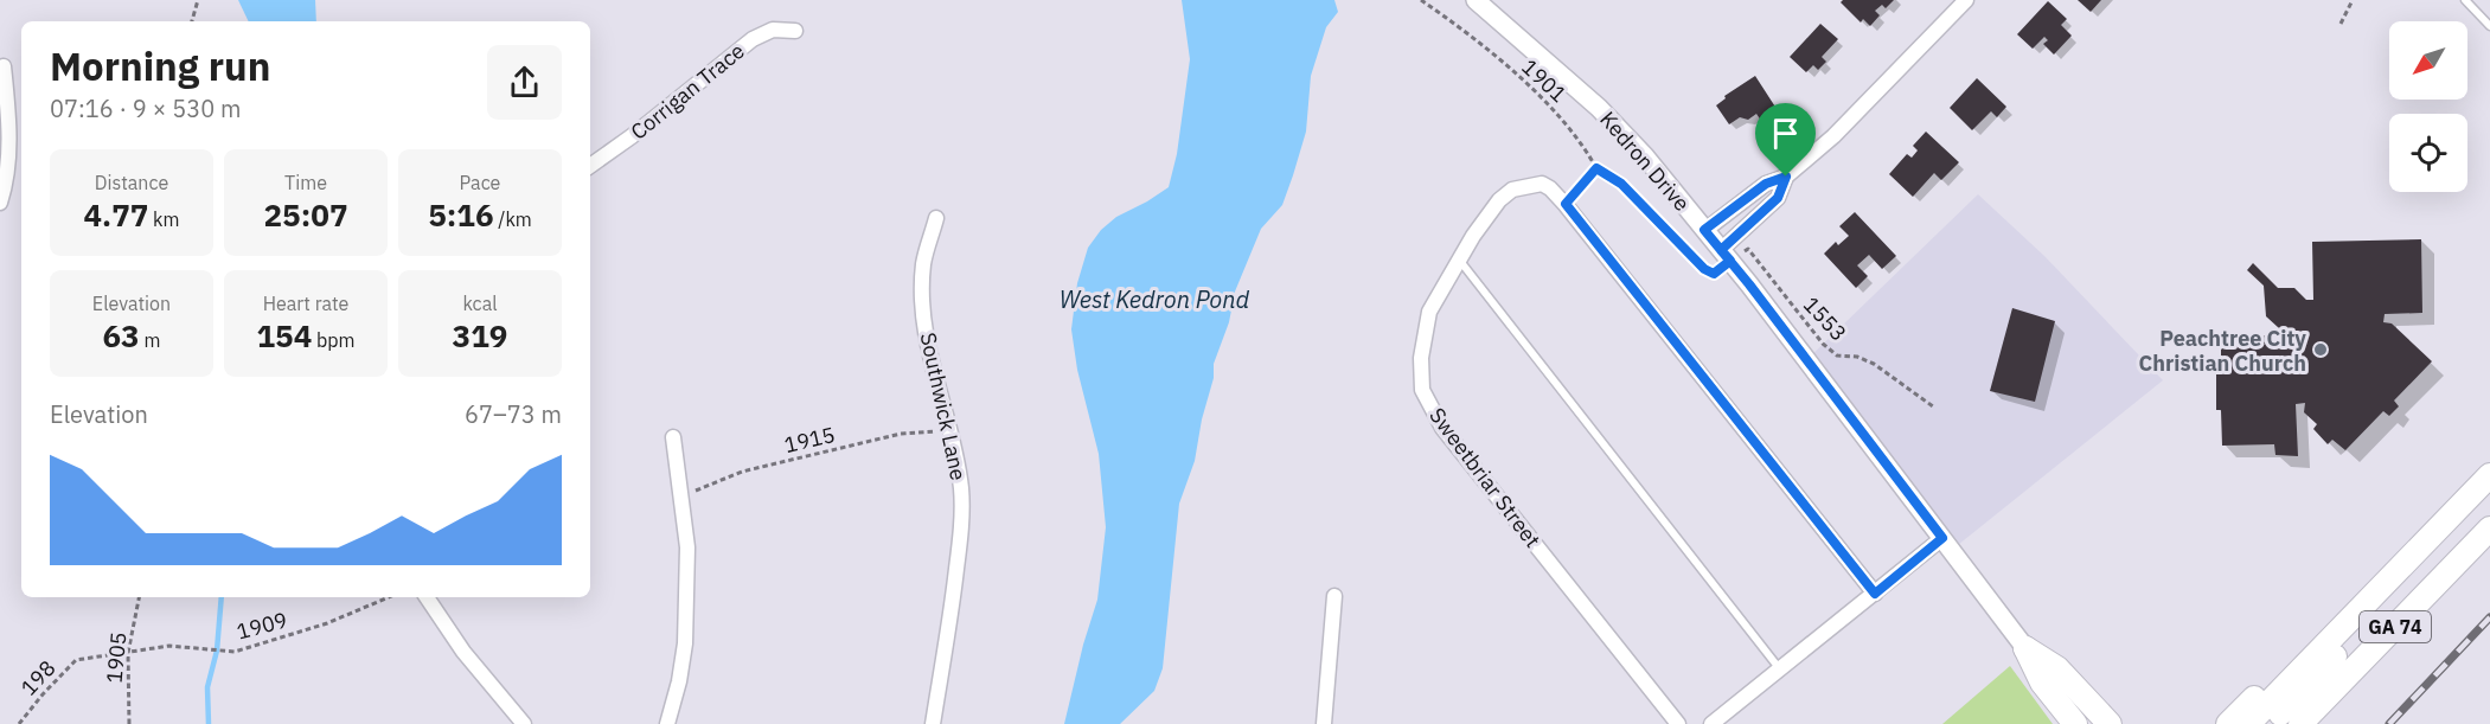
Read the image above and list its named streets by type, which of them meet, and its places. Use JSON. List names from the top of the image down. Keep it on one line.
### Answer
{"streets":{"main road":["GA 74"],"street":["Corrigan Trace","Kedron Drive","Southwick Lane","Sweetbriar Street"],"path":["1901","1553","1915","1909","1905","198"]},"crossings":[["Kedron Drive","1553"],["Southwick Lane","1915"],["1909","1905"],["1909","198"],["1905","198"]],"water":["West Kedron Pond"],"places":["Peachtree City Christian Church"],"north":"bottom left","page":{"heading":["Morning run","07:16 · 9 × 530 m"],"stats":[["Distance","4.77 km"],["Time","25:07"],["Pace","5:16 /km"],["Elevation","63 m"],["Heart rate","154 bpm"],["kcal","319"]],"chart":["Elevation","67–73 m"]}}
